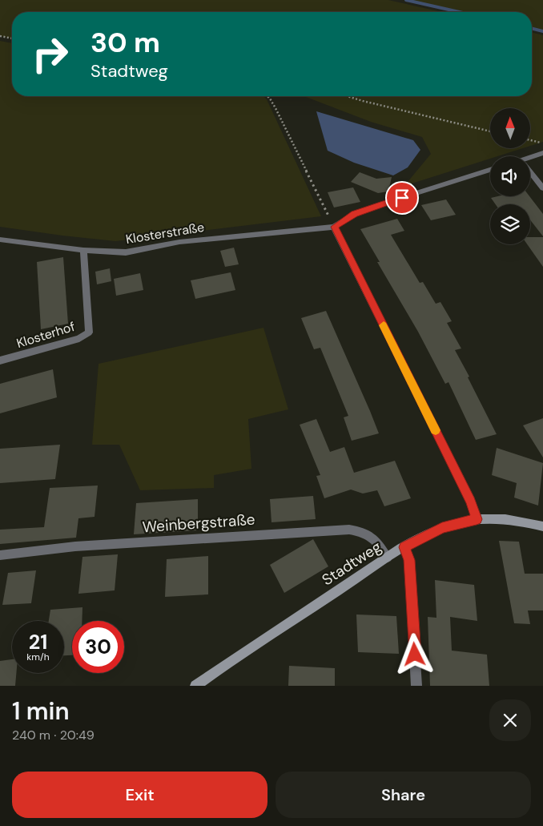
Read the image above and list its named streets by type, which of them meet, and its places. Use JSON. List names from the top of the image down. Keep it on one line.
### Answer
{"streets":{"street":["Klosterstraße","Klosterhof","Weinbergstraße","Stadtweg"]},"crossings":[["Klosterstraße","Klosterhof"],["Weinbergstraße","Stadtweg"]],"north":"top","page":{"turn":["30 m","Stadtweg"],"speed":"21 km/h","limit":"30","heading":["1 min","240 m · 20:49"],"buttons":["Exit","Share"]}}
